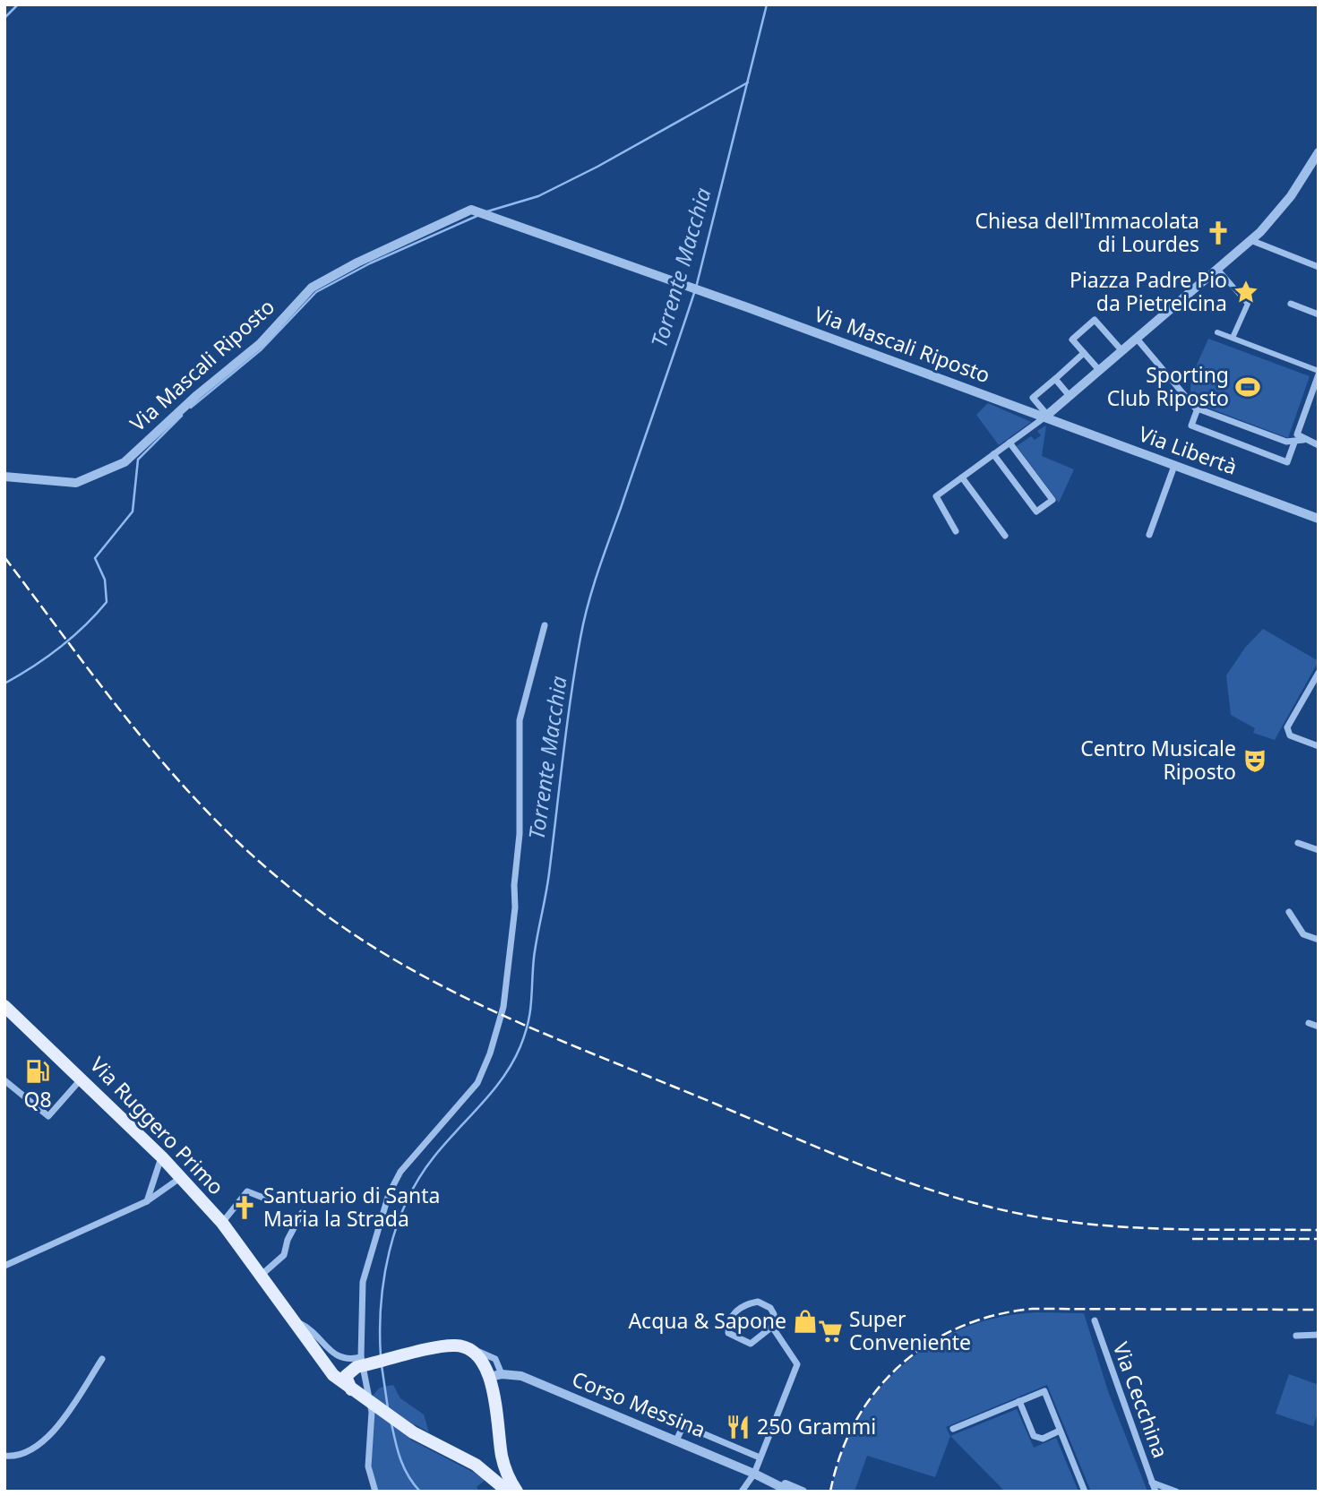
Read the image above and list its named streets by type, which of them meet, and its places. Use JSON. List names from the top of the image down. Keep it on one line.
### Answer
{"streets":{"main road":["Via Ruggero Primo"],"street":["Via Mascali Riposto","Via Libertà","Via Cecchina","Corso Messina"]},"crossings":[["Via Mascali Riposto","Via Libertà"]],"water":["Torrente Macchia"],"places":{"church":["Chiesa dell'Immacolata di Lourdes","Santuario di Santa Maria la Strada"],"place":["Piazza Padre Pio da Pietrelcina"],"sports":["Sporting Club Riposto"],"theatre":["Centro Musicale Riposto"],"fuel station":["Q8"],"shop":["Acqua & Sapone"],"supermarket":["Super Conveniente"],"restaurant":["250 Grammi"]}}
